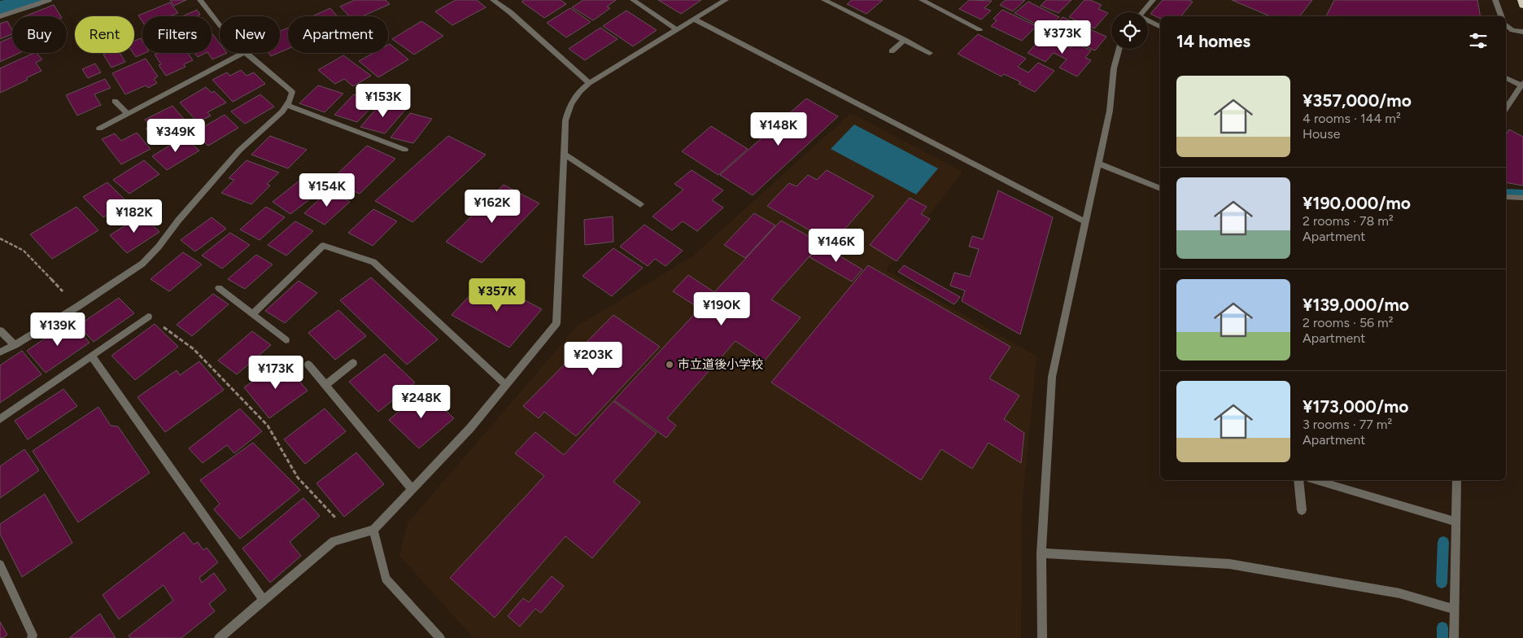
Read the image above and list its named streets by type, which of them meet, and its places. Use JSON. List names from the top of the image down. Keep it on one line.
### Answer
{"places":["市立道後小学校"],"page":{"chip":["Buy","Rent","Filters","New","Apartment"],"heading":"14 homes","price":["¥373K","¥153K","¥148K","¥349K","¥154K","¥162K","¥182K","¥146K","¥357K","¥190K","¥139K","¥203K","¥173K","¥248K"],"list":[{"name":"¥357,000/mo","note":"4 rooms · 144 m² · House"},{"name":"¥190,000/mo","note":"2 rooms · 78 m² · Apartment"},{"name":"¥139,000/mo","note":"2 rooms · 56 m² · Apartment"},{"name":"¥173,000/mo","note":"3 rooms · 77 m² · Apartment"}]}}
